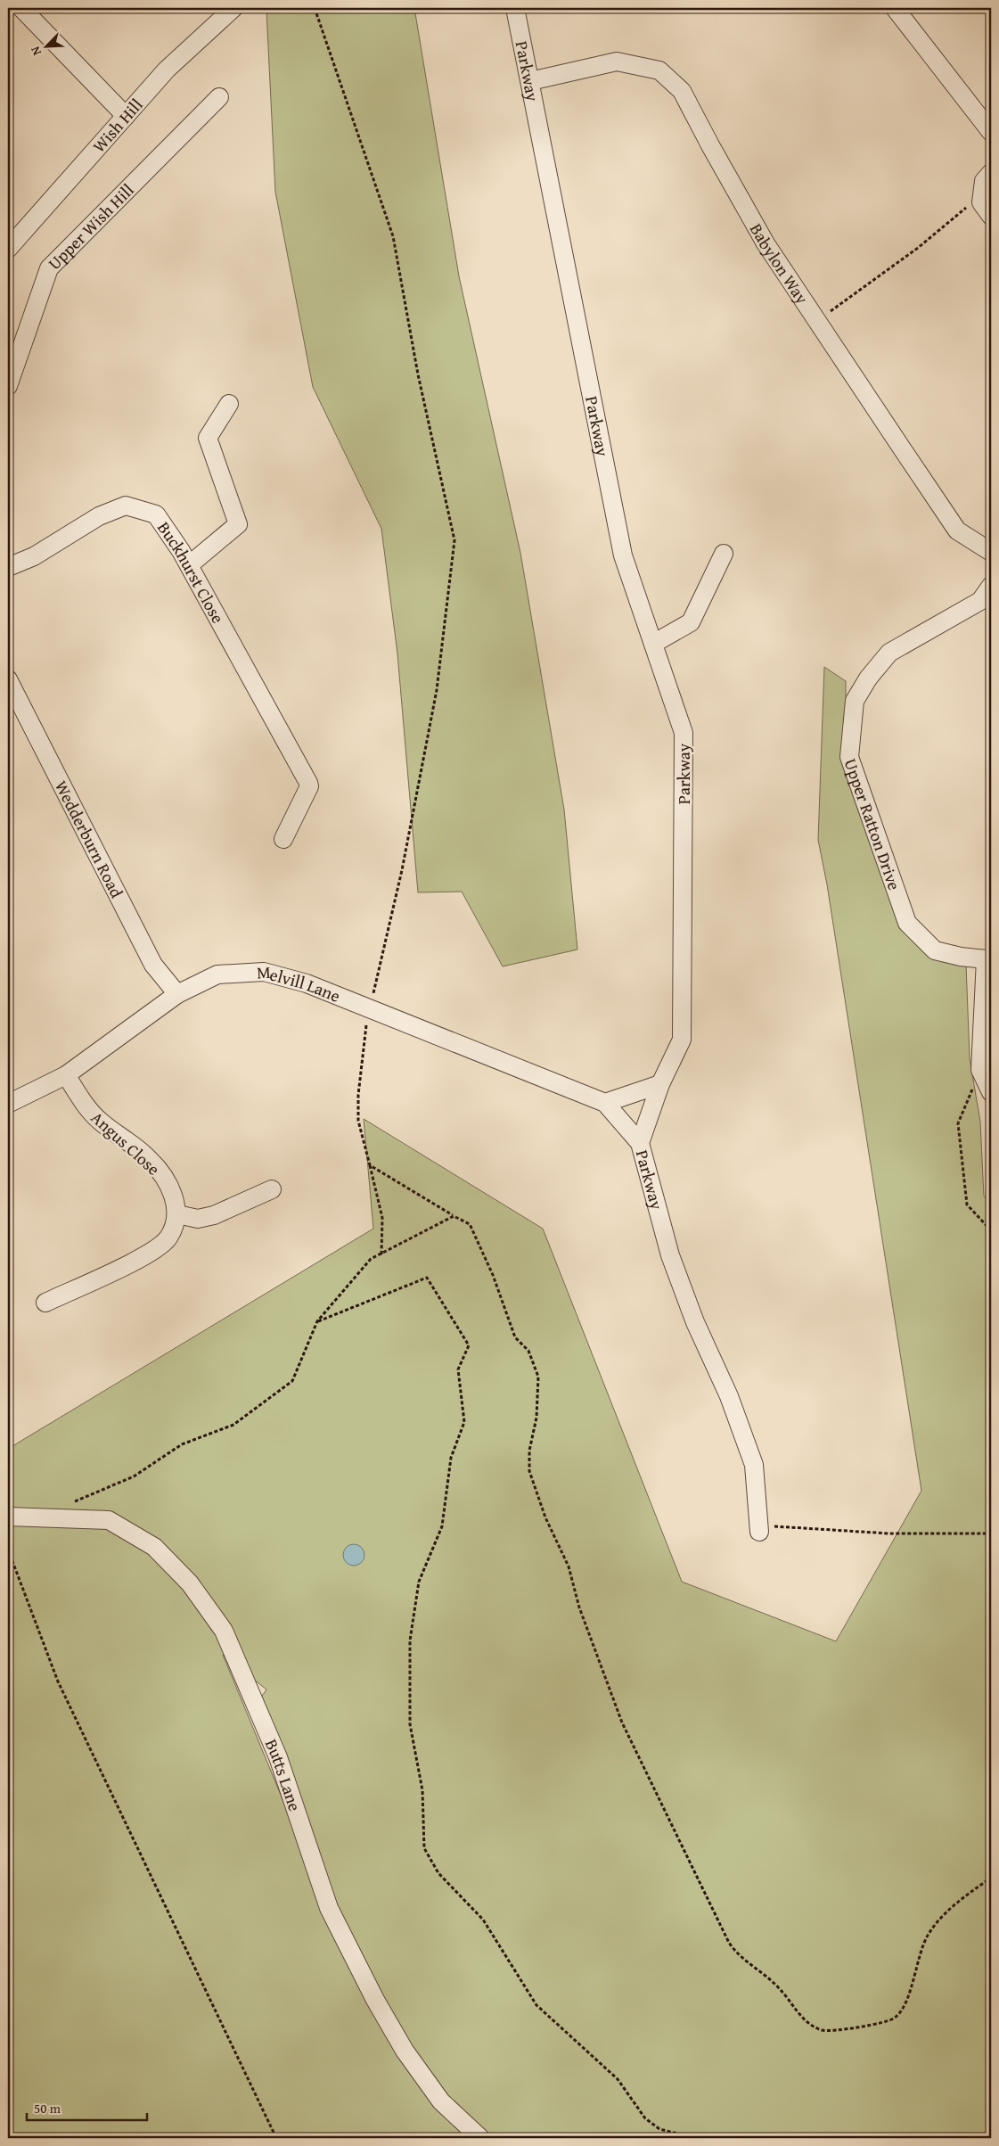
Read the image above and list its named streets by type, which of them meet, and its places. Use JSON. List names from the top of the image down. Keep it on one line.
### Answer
{"streets":{"street":["Parkway","Wish Hill","Upper Wish Hill","Babylon Way","Buckhurst Close","Upper Ratton Drive","Wedderburn Road","Melvill Lane","Angus Close","Butts Lane"]},"crossings":[["Parkway","Babylon Way"],["Wedderburn Road","Melvill Lane"],["Melvill Lane","Angus Close"]],"scale_bar":"50 m","north":"bottom left"}
